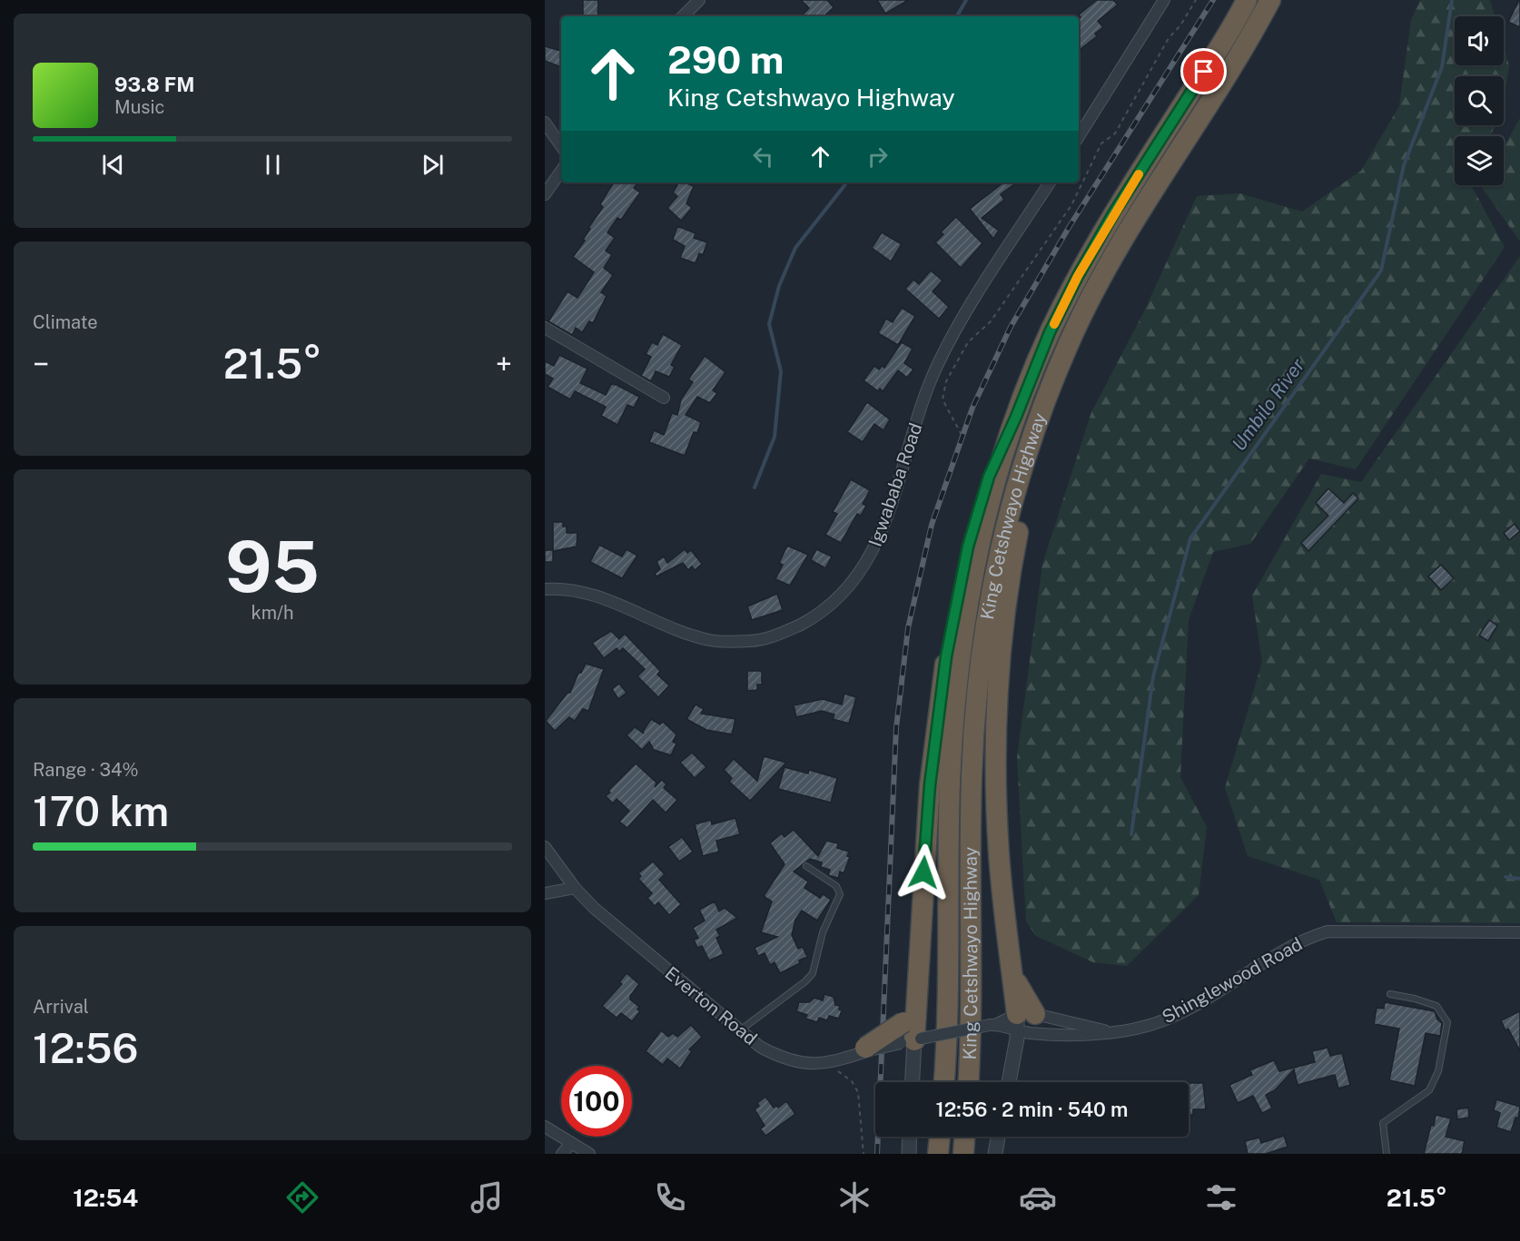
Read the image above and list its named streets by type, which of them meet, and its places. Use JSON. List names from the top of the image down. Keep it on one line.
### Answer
{"streets":{"highway":["King Cetshwayo Highway"],"street":["Igwababa Road","Shinglewood Road","Everton Road"]},"water":["Umbilo River"],"page":{"turn":["290 m","King Cetshwayo Highway"],"song":["93.8 FM","Music"],"tile":["Climate",["95","km/h"],["Range · 34%","170 km"],["Arrival","12:56"]],"heat":["−","21.5°","+"],"limit":"100","trip":"12:56 · 2 min · 540 m","tabs":["12:54","21.5°"]}}
